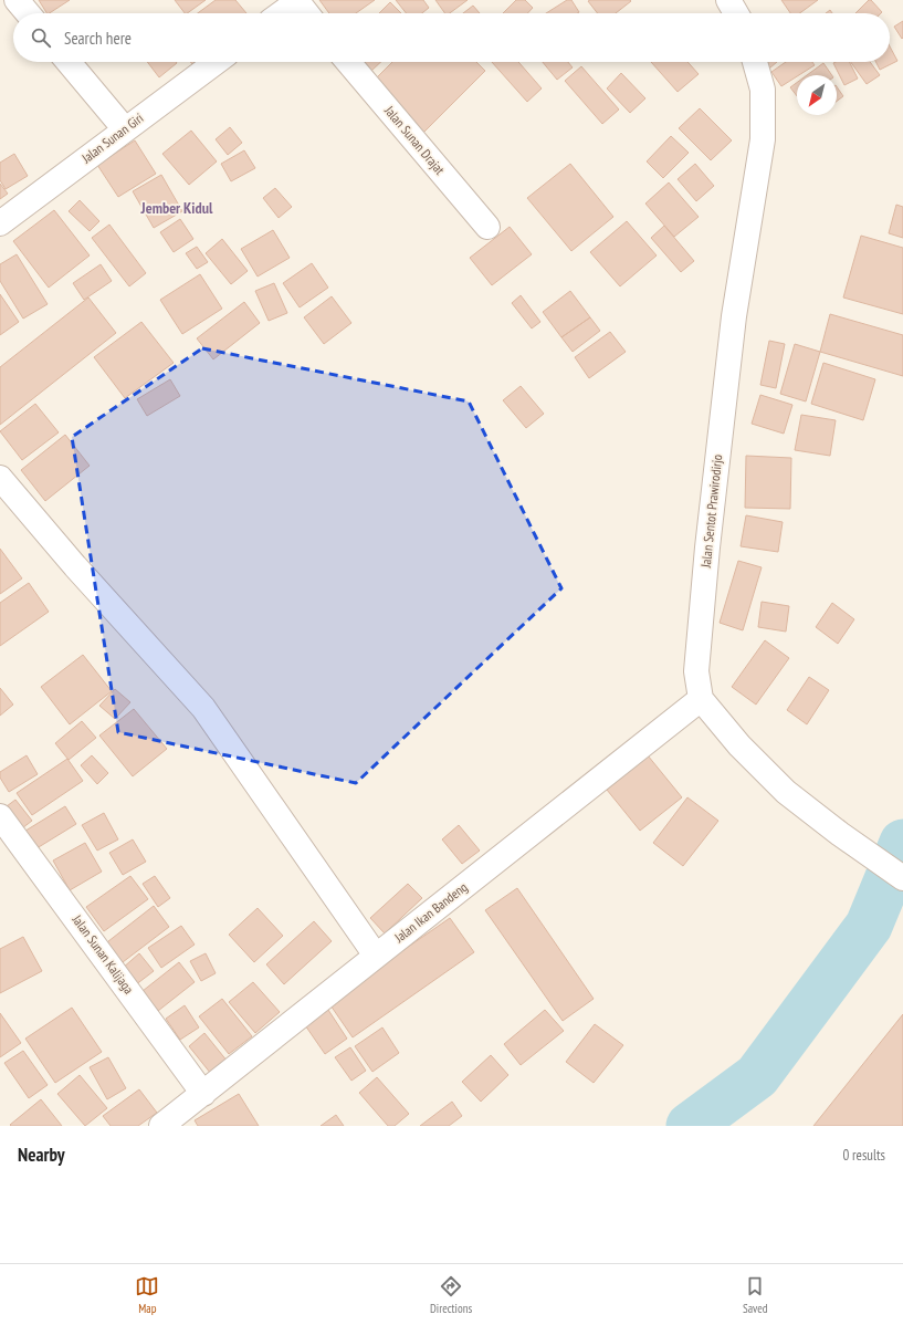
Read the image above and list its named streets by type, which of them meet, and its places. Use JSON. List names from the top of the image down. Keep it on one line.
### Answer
{"streets":{"street":["Jalan Sunan Giri","Jalan Sunan Drajat","Jalan Sentot Prawirodirjo","Jalan Ikan Bandeng","Jalan Sunan Kalijaga"]},"crossings":[["Jalan Sentot Prawirodirjo","Jalan Ikan Bandeng"],["Jalan Ikan Bandeng","Jalan Sunan Kalijaga"]],"districts":["Jember Kidul"],"north":"bottom left","page":{"search":"Search here","heading":["Nearby","0 results"],"nav":["Map","Directions","Saved"]}}
